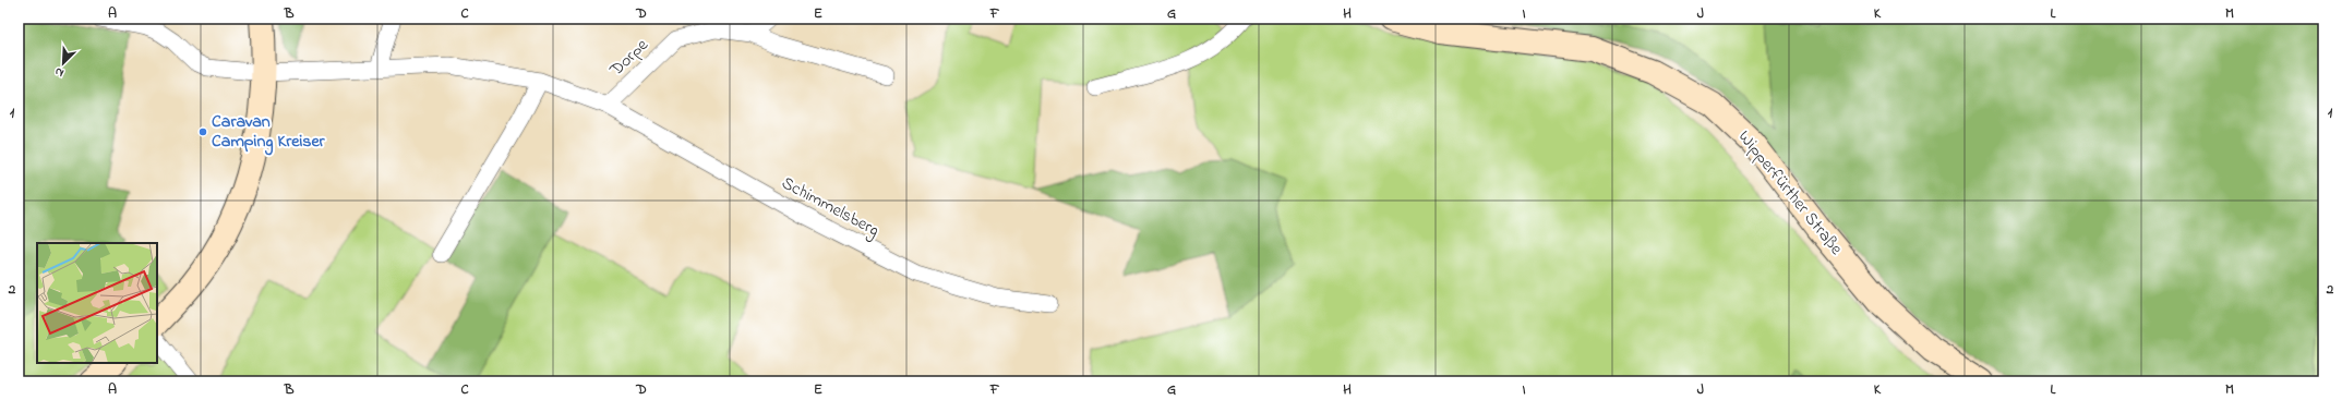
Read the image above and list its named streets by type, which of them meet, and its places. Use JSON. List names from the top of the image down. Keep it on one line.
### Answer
{"streets":{"main road":["Wipperfürther Straße"],"street":["Dorpe","Schimmelsberg"]},"crossings":[["Dorpe","Schimmelsberg"]],"places":["Caravan Camping Kreiser"],"north":"bottom left","grid":{"columns":["A","B","C","D","E","F","G","H","I","J","K","L","M"],"rows":["1","2"]}}
